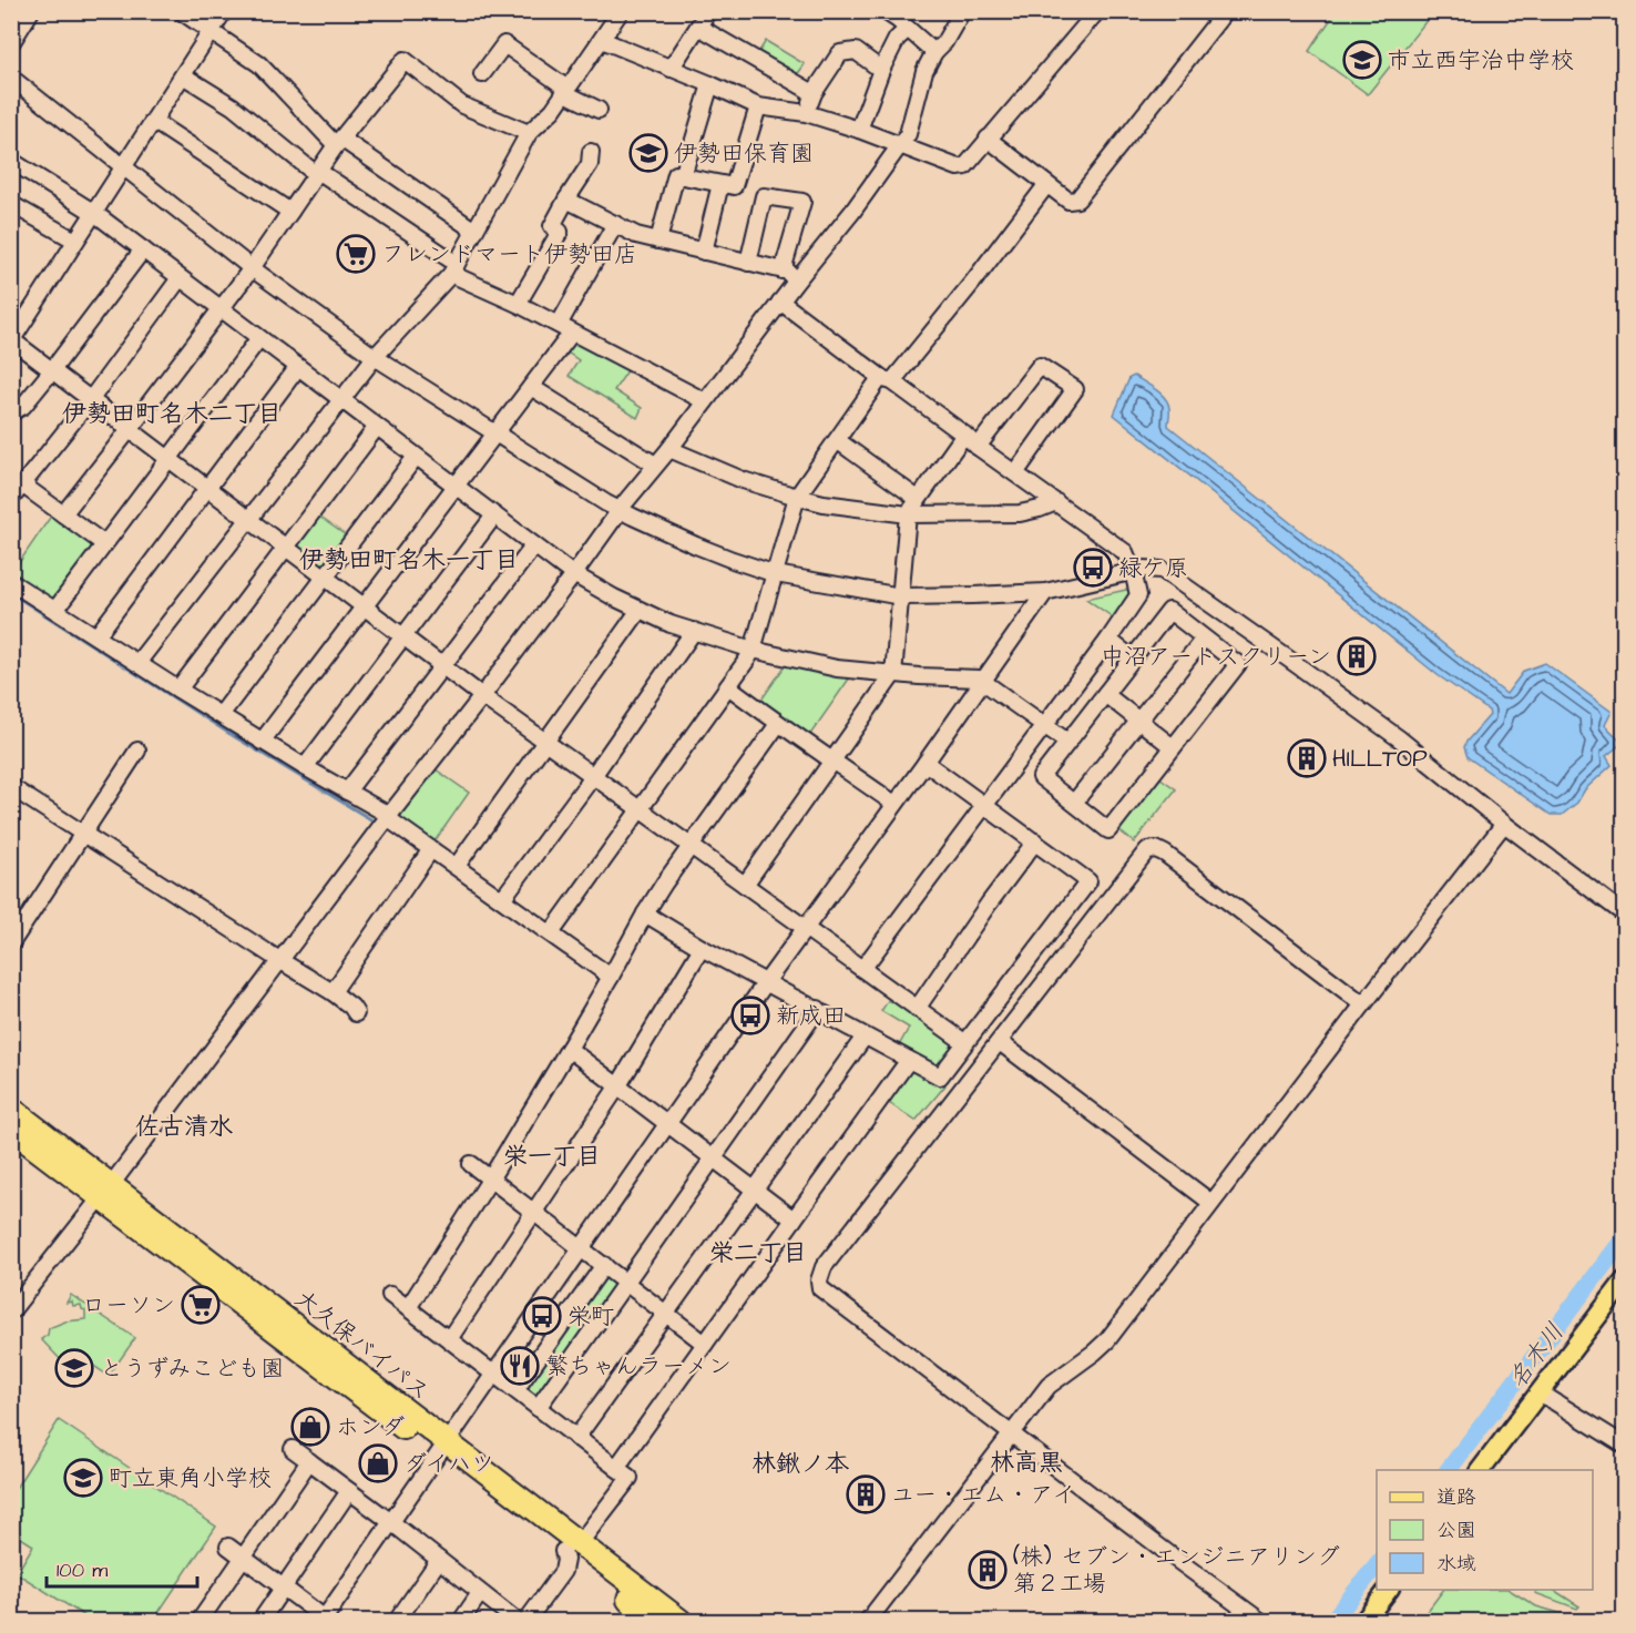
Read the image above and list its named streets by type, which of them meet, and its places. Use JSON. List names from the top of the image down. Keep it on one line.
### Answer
{"streets":{"highway":["大久保バイパス"]},"districts":["伊勢田町名木二丁目","伊勢田町名木一丁目","佐古清水","栄一丁目","栄二丁目","林高黒","林鍬ノ本"],"water":["名木川"],"places":{"school or university":["市立西宇治中学校","伊勢田保育園","とうずみこども園","町立東角小学校"],"supermarket":["フレンドマート伊勢田店","ローソン"],"bus stop":["緑ケ原","新成田","栄町"],"building":["中沼アートスクリーン","HILLTOP","ユー・エム・アイ","(株) セブン・エンジニアリング 第２工場"],"restaurant":["繁ちゃんラーメン"],"shop":["ホンダ","ダイハツ"]},"legend":["道路","公園","水域"],"scale_bar":"100 m"}
